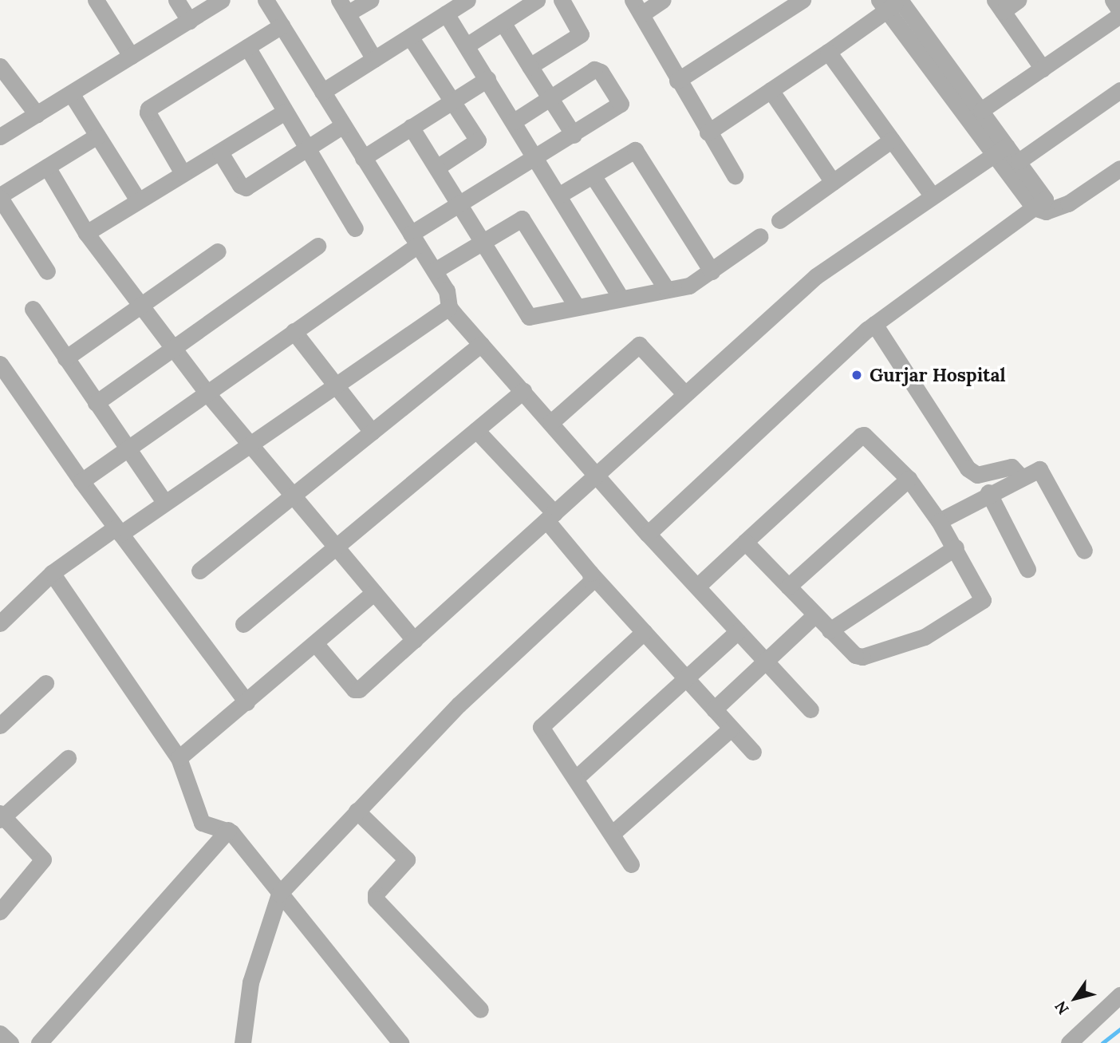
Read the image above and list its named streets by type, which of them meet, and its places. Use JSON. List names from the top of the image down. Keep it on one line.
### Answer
{"places":["Gurjar Hospital"],"north":"bottom left"}
